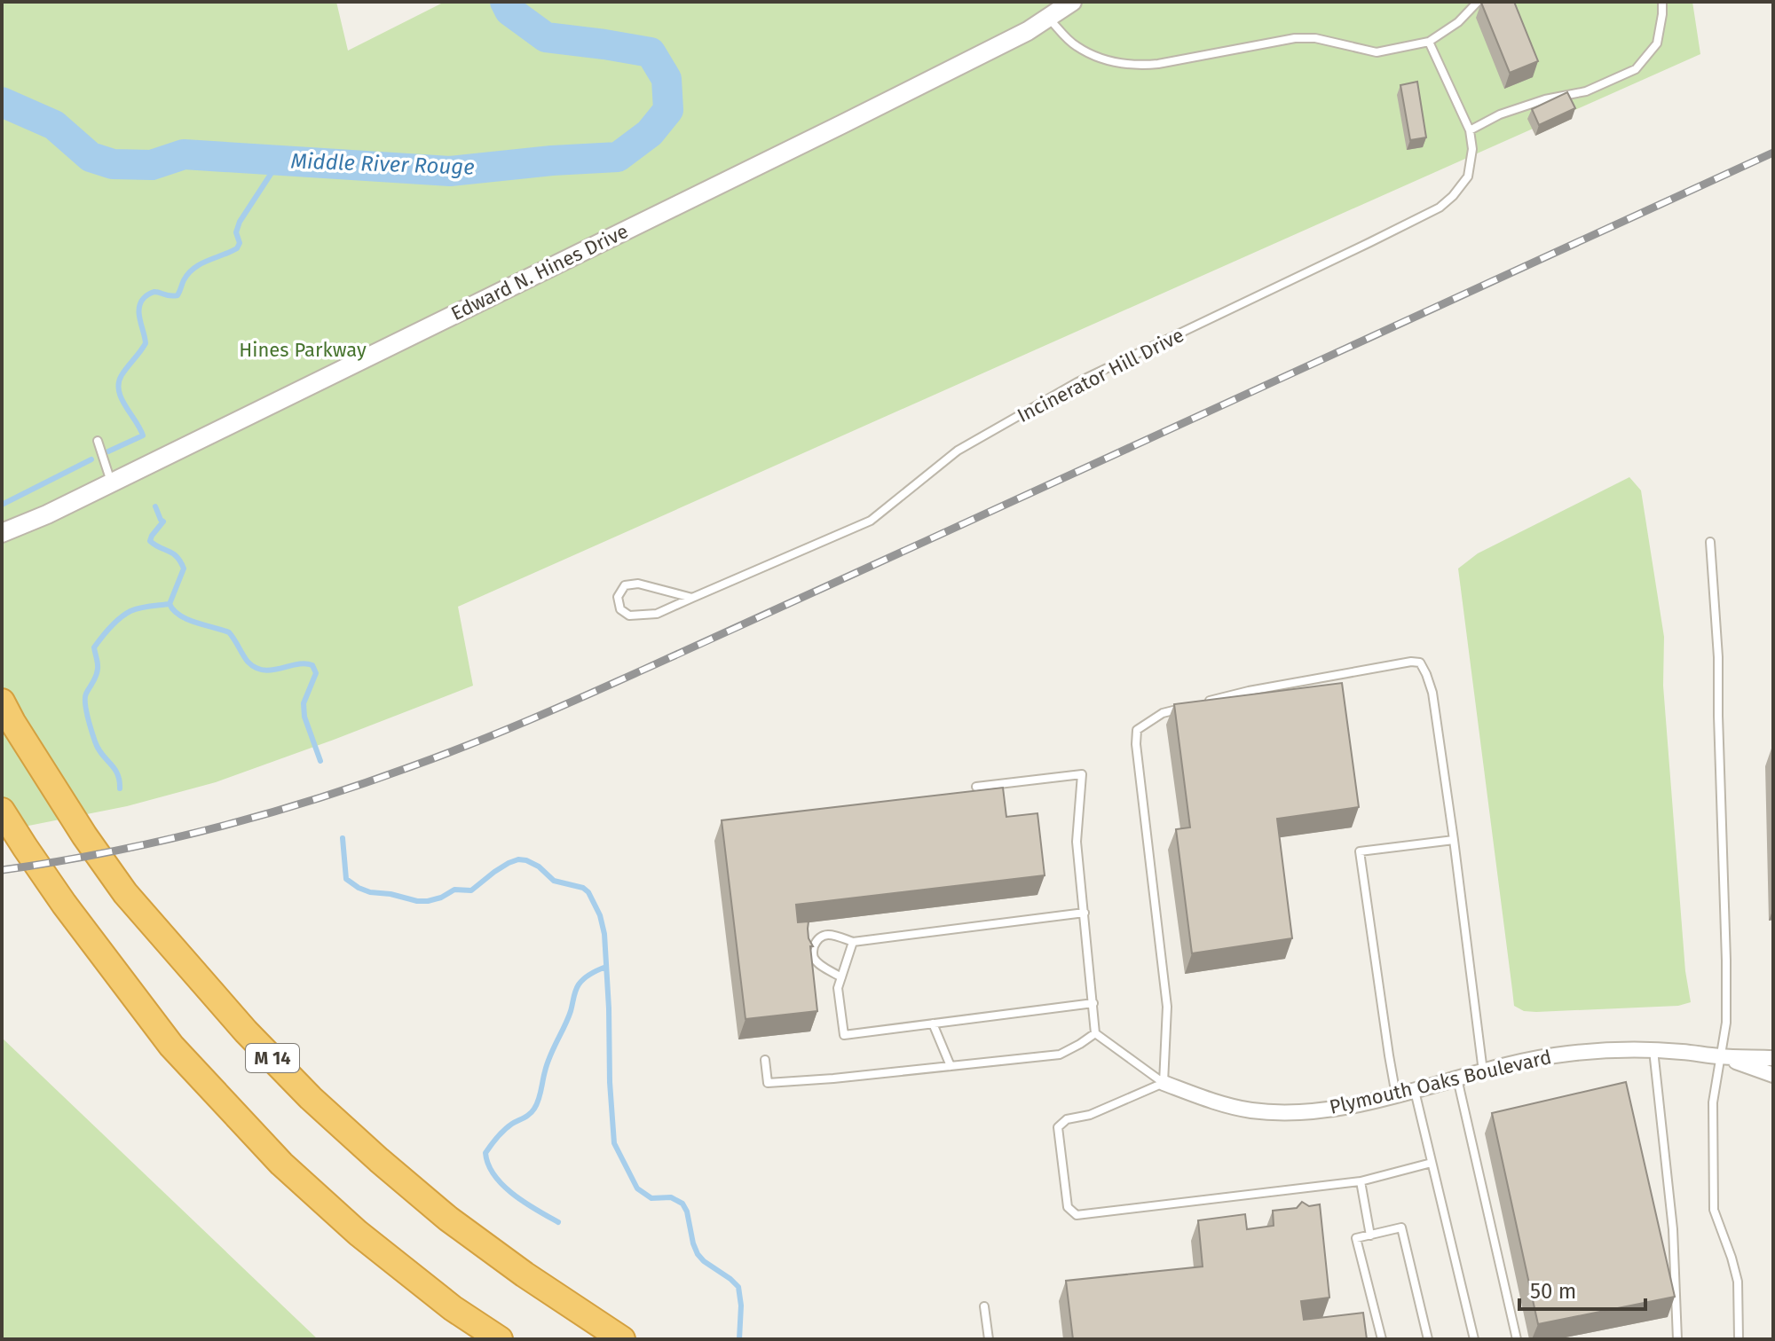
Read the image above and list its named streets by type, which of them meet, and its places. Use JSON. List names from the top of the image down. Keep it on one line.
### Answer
{"streets":{"highway":["M 14"],"street":["Edward N. Hines Drive","Plymouth Oaks Boulevard"],"lane":["Incinerator Hill Drive"]},"water":["Middle River Rouge"],"parks":["Hines Parkway"],"scale_bar":"50 m"}
